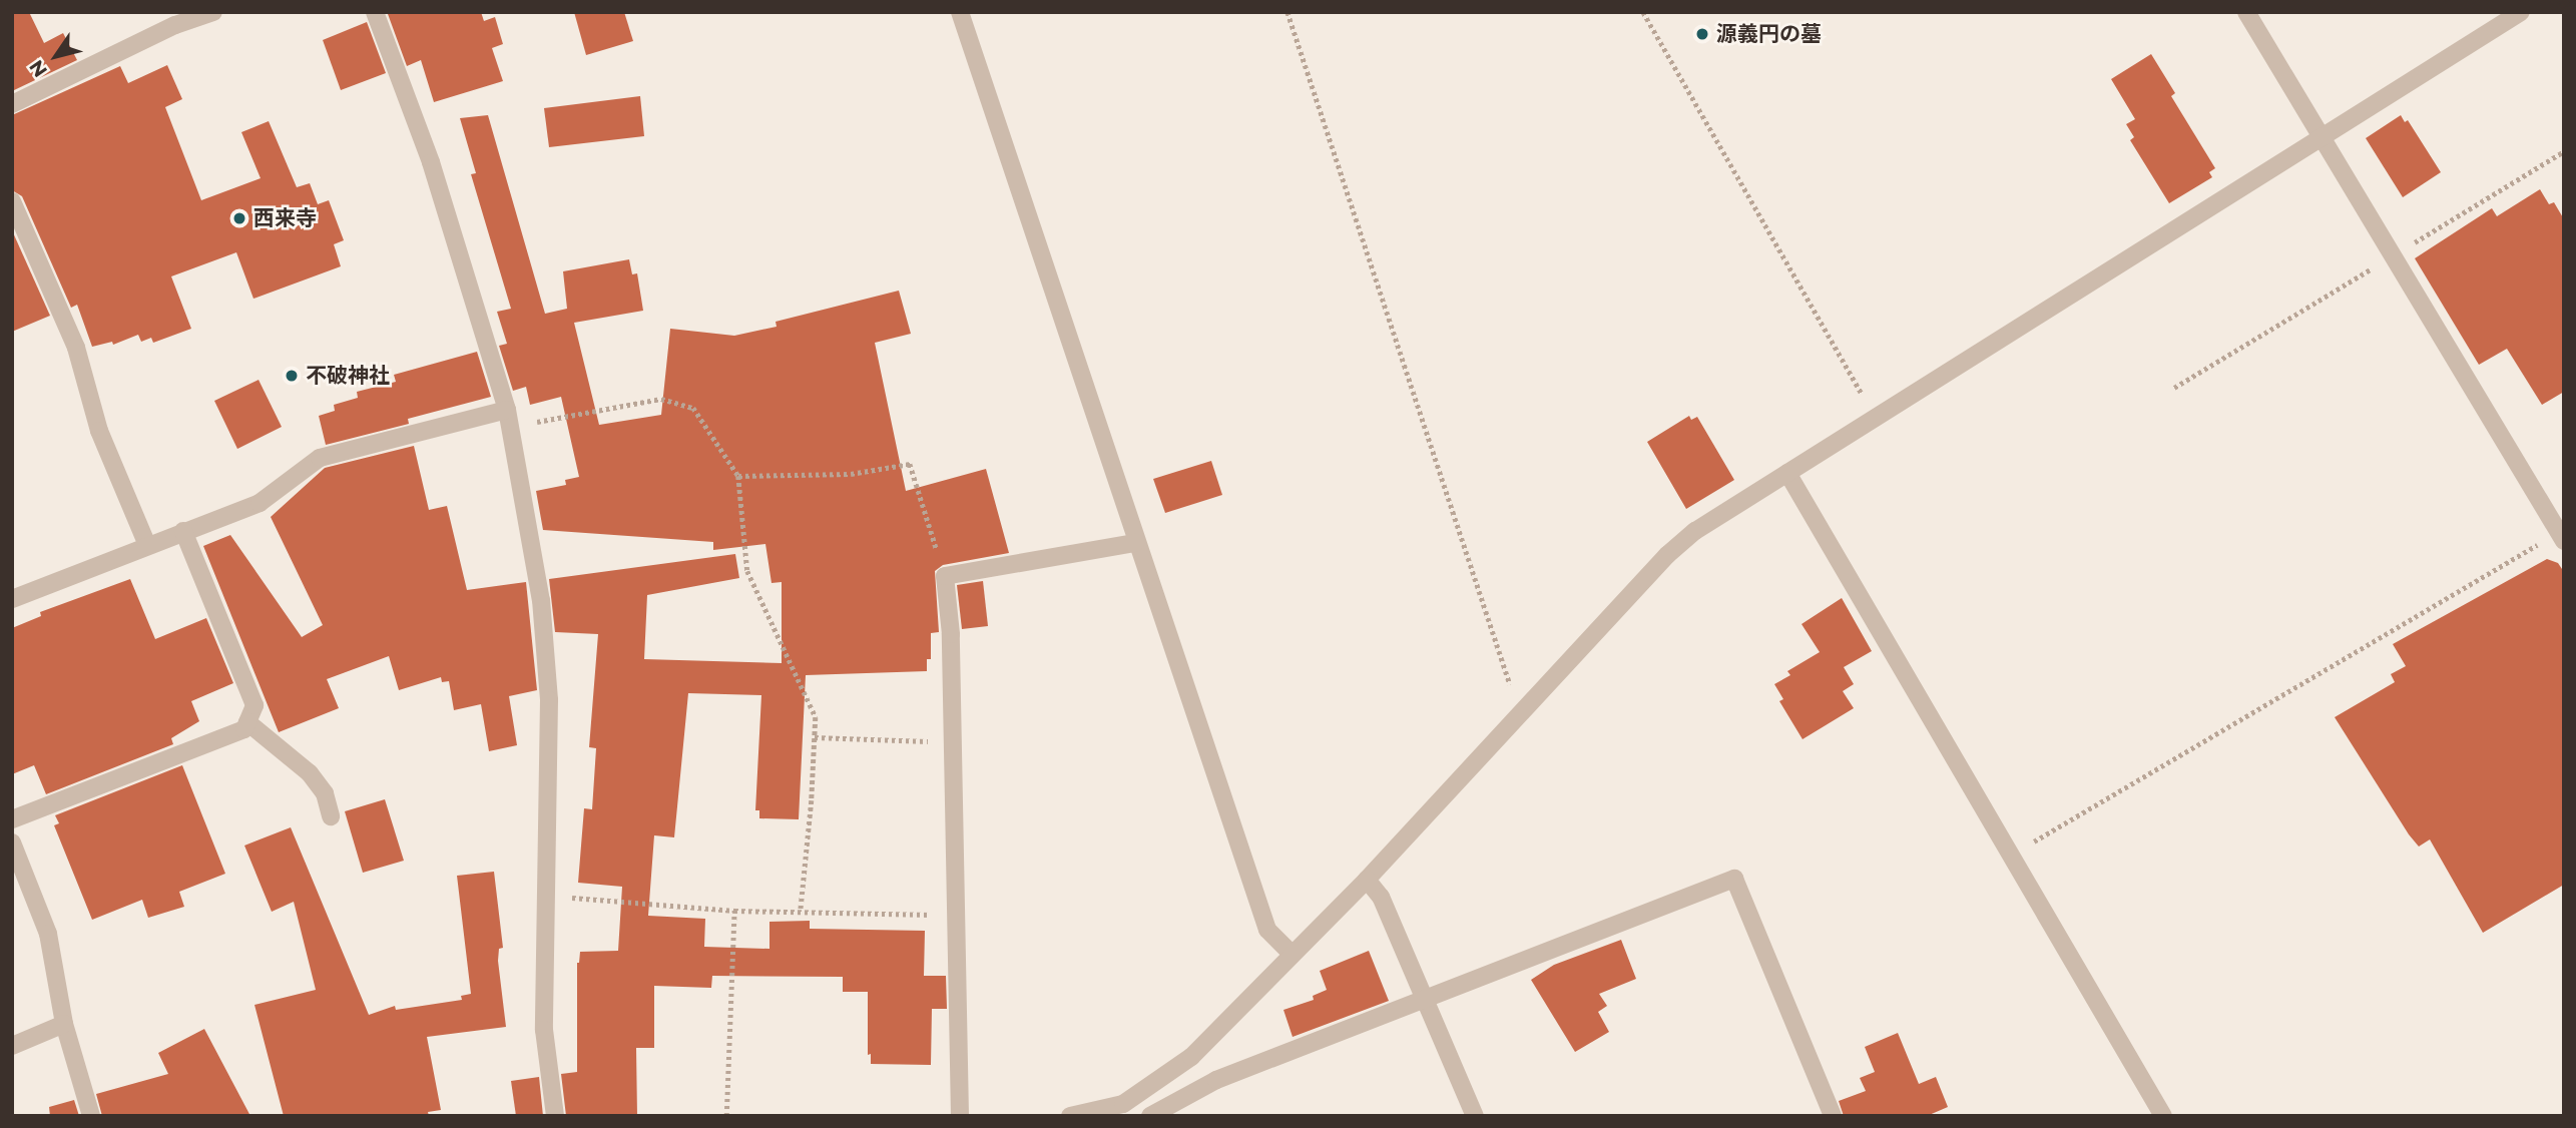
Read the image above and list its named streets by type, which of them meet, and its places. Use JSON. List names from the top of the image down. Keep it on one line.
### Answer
{"places":["源義円の墓","西来寺","不破神社"],"north":"bottom left"}
